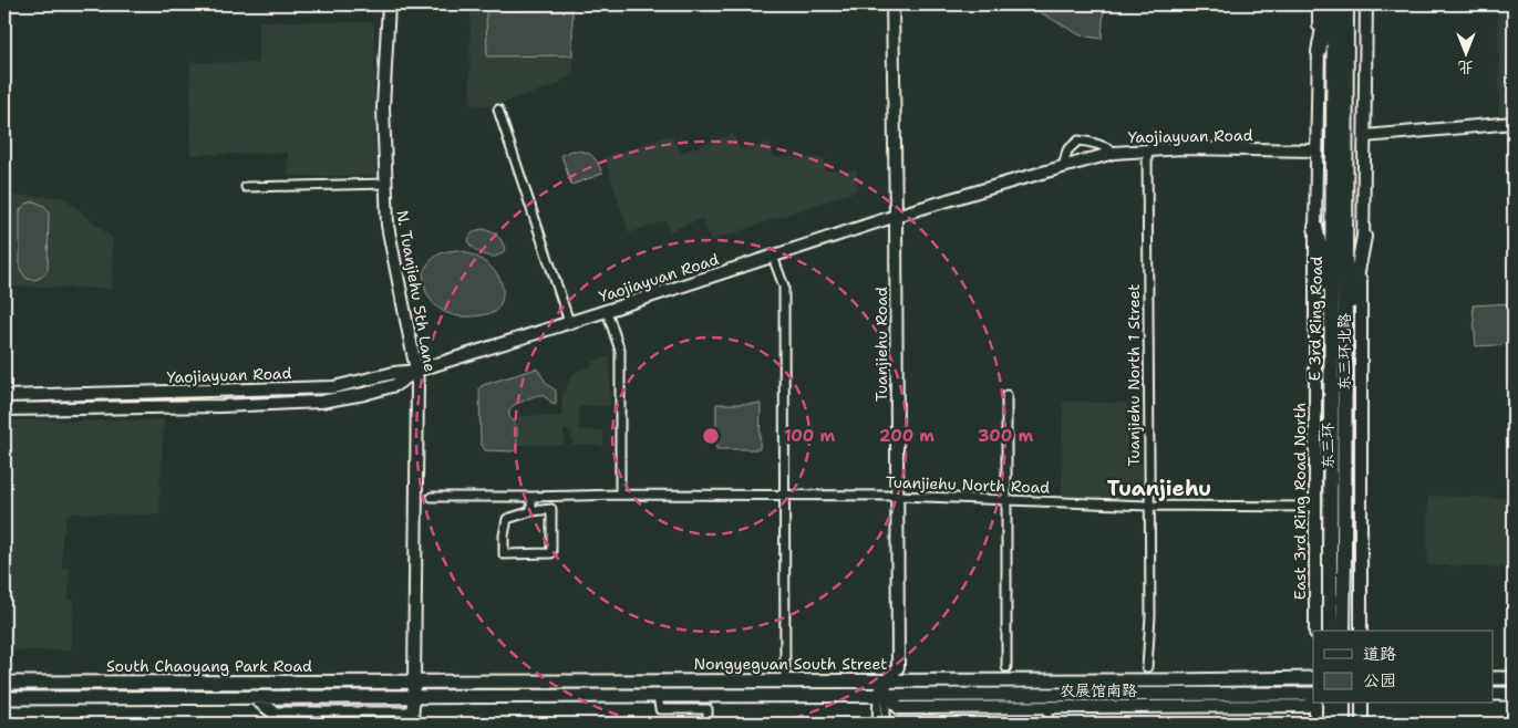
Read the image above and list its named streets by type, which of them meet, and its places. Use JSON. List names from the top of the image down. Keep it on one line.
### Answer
{"streets":{"highway":["E 3rd Ring Road","东三环"],"main road":["Nongyeguan South Street","South Chaoyang Park Road","农展馆南路"],"street":["Yaojiayuan Road","N. Tuanjiehu 5th Lane","Tuanjiehu Road","东三环北路","Tuanjiehu North 1 Street","Tuanjiehu North Road","East 3rd Ring Road North"]},"crossings":[["Yaojiayuan Road","N. Tuanjiehu 5th Lane"],["Yaojiayuan Road","Tuanjiehu Road"],["Yaojiayuan Road","Tuanjiehu North 1 Street"],["Yaojiayuan Road","East 3rd Ring Road North"],["N. Tuanjiehu 5th Lane","Nongyeguan South Street"],["N. Tuanjiehu 5th Lane","South Chaoyang Park Road"],["E 3rd Ring Road","东三环"],["Tuanjiehu Road","Tuanjiehu North Road"],["Tuanjiehu Road","Nongyeguan South Street"],["Tuanjiehu Road","农展馆南路"],["Tuanjiehu North 1 Street","Tuanjiehu North Road"],["Tuanjiehu North Road","East 3rd Ring Road North"],["Nongyeguan South Street","South Chaoyang Park Road"],["Nongyeguan South Street","农展馆南路"]],"districts":["Tuanjiehu"],"legend":["道路","公园"],"north":"bottom","rings":["100 m","200 m","300 m"]}
